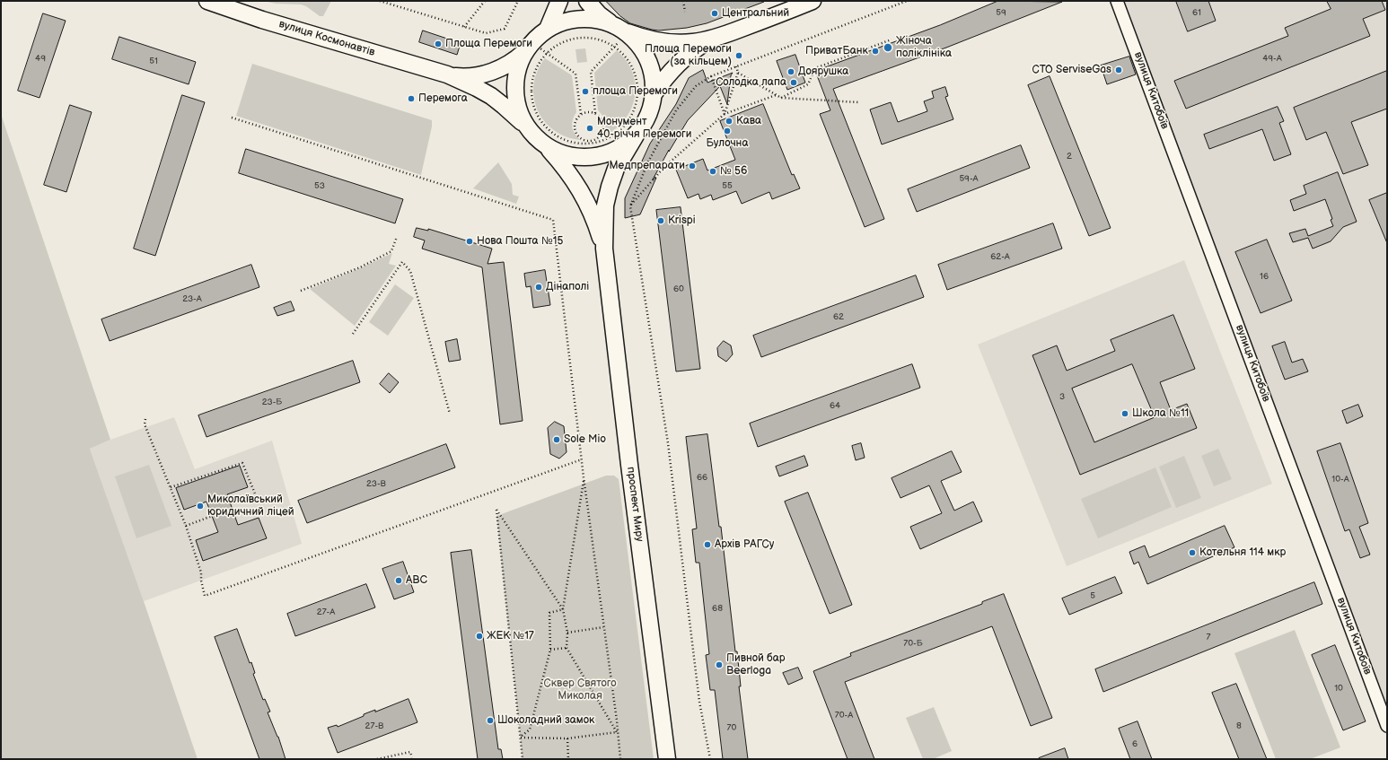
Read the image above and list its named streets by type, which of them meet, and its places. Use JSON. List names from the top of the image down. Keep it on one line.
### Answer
{"streets":{"main road":["вулиця Космонавтів","проспект Миру"],"street":["вулиця Китобоїв"]},"crossings":[["вулиця Космонавтів","проспект Миру"]],"parks":["Сквер Святого Миколая"],"places":["Центральний","Площа Перемоги","Жіноча поліклініка","ПриватБанк","Площа Перемоги (за кільцем)","СТО ServiseGas","Доярушка","Солодка лапа","площа Перемоги","Перемога","Кава","Монумент 40-річчя Перемоги","Булочна","Медпрепарати","№ 56","Krispi","Нова Пошта №15","Дінаполі","Школа №11","Sole Mio","Миколаївський юридичний ліцей","Архів РАГСу","Котельня 114 мкр","ABC","ЖЕК №17","Пивной бар Beerloga","Шоколадний замок"],"house_numbers":["59","61","49","49-А","51","2","59-А","53","55","62-А","16","60","23-А","62","3","23-Б","64","66","10-А","23-В","5","68","27-А","7","70-Б","10","70-А","27-В","8","70","6"]}
